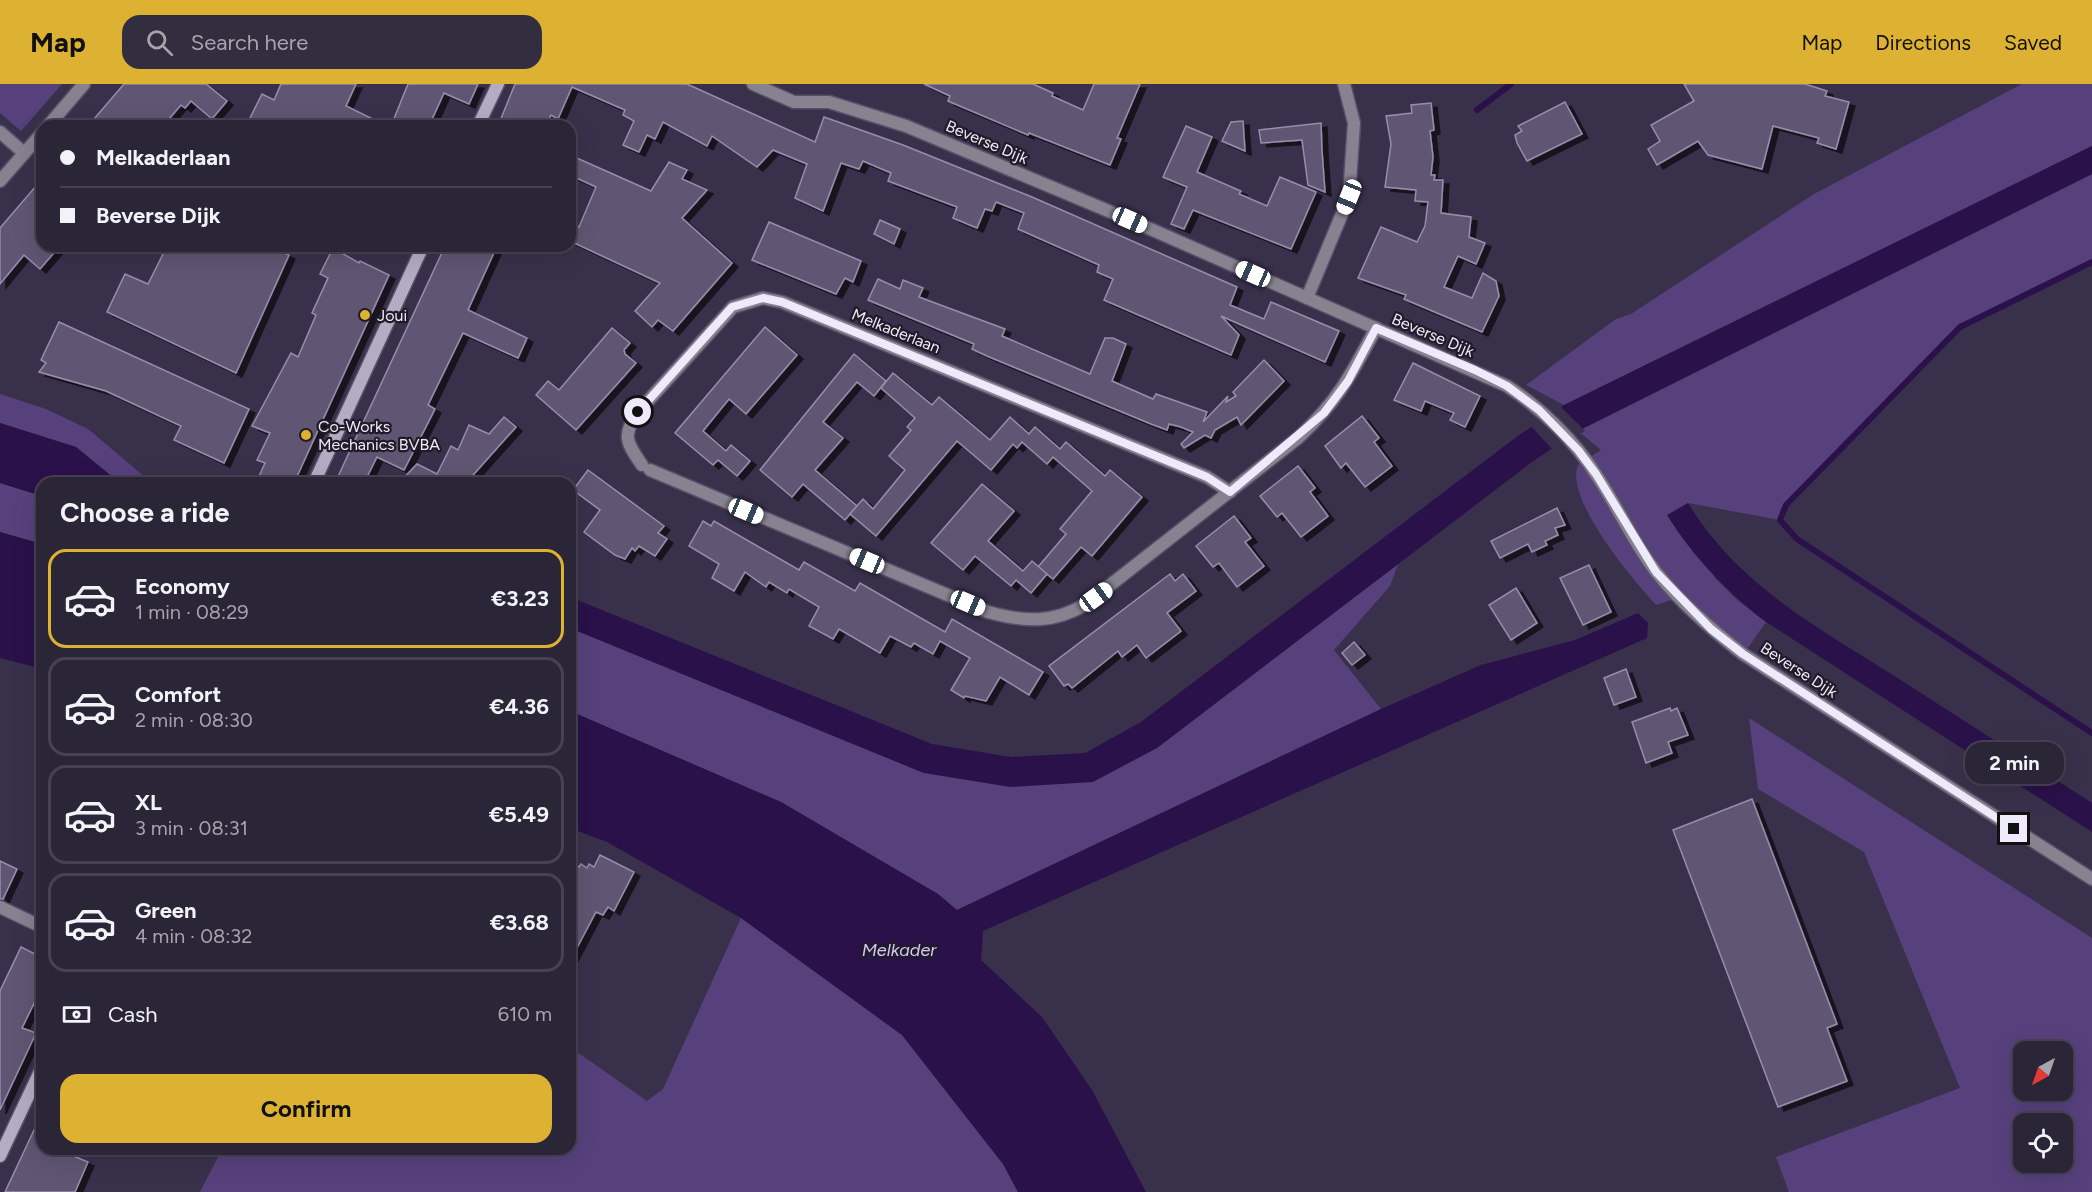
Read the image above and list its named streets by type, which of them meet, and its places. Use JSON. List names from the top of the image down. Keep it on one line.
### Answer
{"streets":{"street":["Beverse Dijk","Melkaderlaan"]},"crossings":[["Beverse Dijk","Melkaderlaan"]],"water":["Melkader"],"places":["Joui","Co-Works Mechanics BVBA"],"north":"bottom left","page":{"header":"Map","search":"Search here","nav":["Map","Directions","Saved"],"banner":["Melkaderlaan","Beverse Dijk"],"heading":"Choose a ride","list":[{"name":"Economy","note":"1 min · 08:29","value":"€3.23"},{"name":"Comfort","note":"2 min · 08:30","value":"€4.36"},{"name":"XL","note":"3 min · 08:31","value":"€5.49"},{"name":"Green","note":"4 min · 08:32","value":"€3.68"}],"bubble":"2 min","pay":["Cash","610 m"],"buttons":"Confirm"}}
